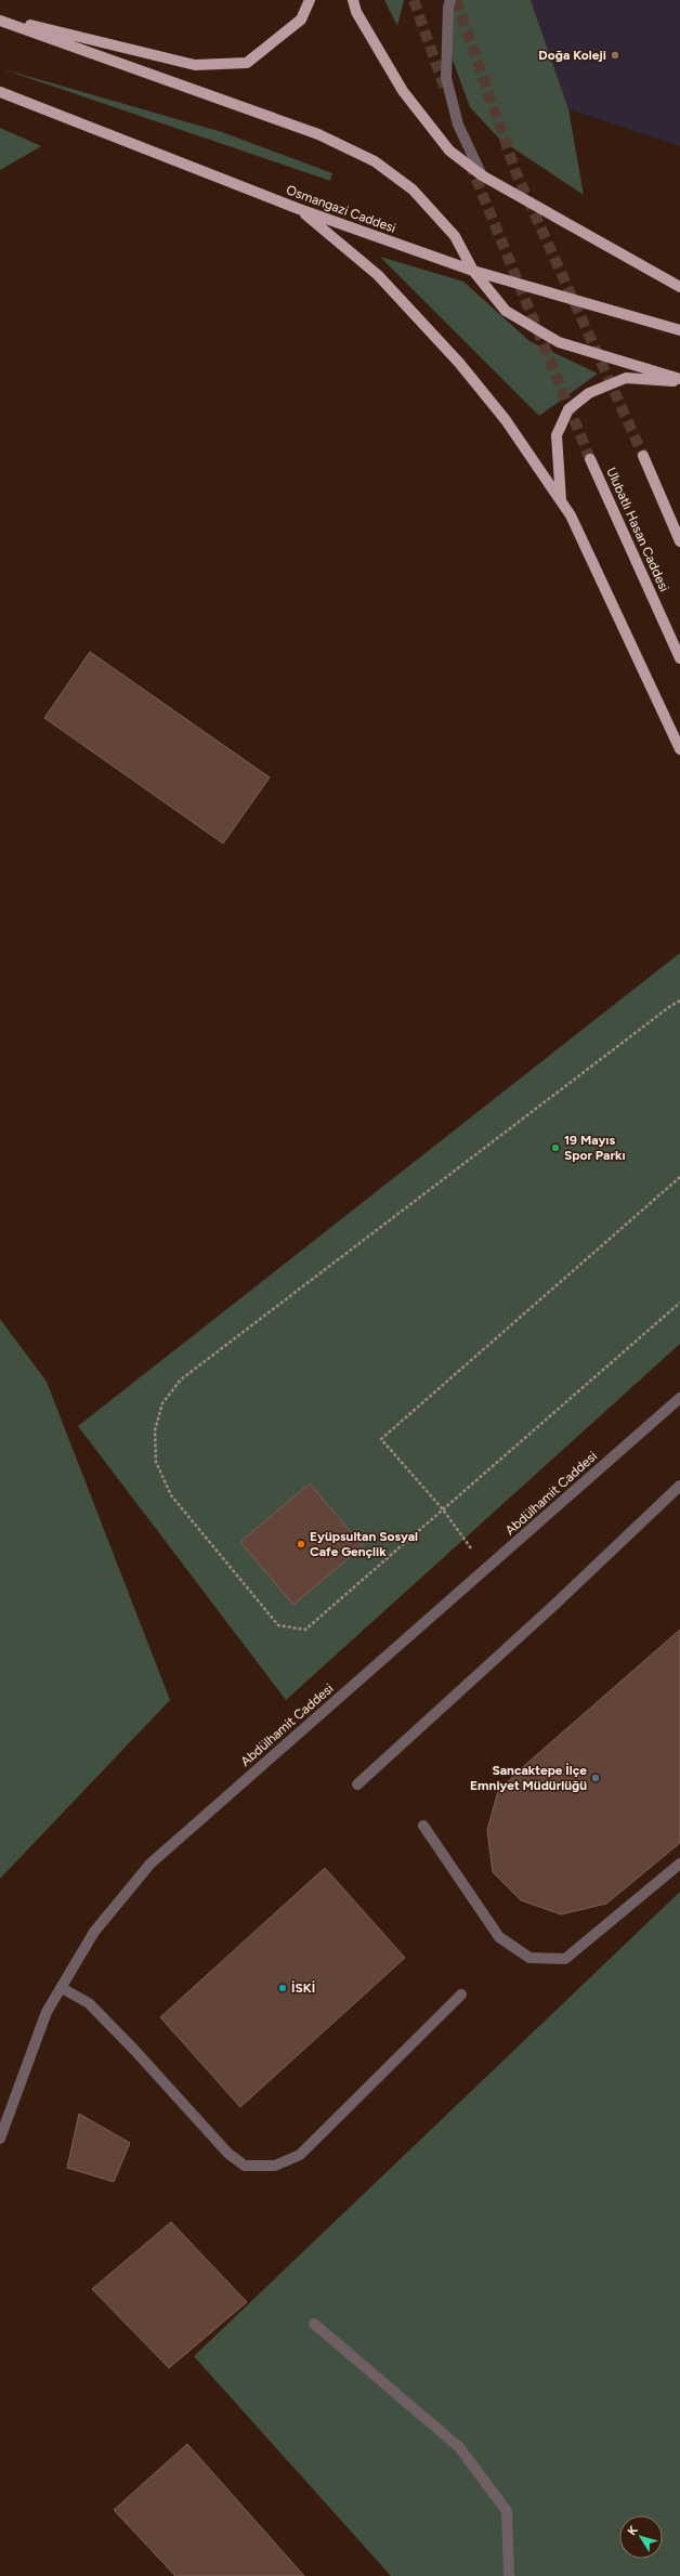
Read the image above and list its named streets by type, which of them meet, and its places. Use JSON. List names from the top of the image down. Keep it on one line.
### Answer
{"streets":{"main road":["Osmangazi Caddesi","Ulubatlı Hasan Caddesi"],"street":["Abdülhamit Caddesi"]},"places":["Doğa Koleji","19 Mayıs Spor Parkı","Eyüpsultan Sosyal Cafe Gençlik","Sancaktepe İlçe Emniyet Müdürlüğü","İSKİ"],"north":"top left"}
